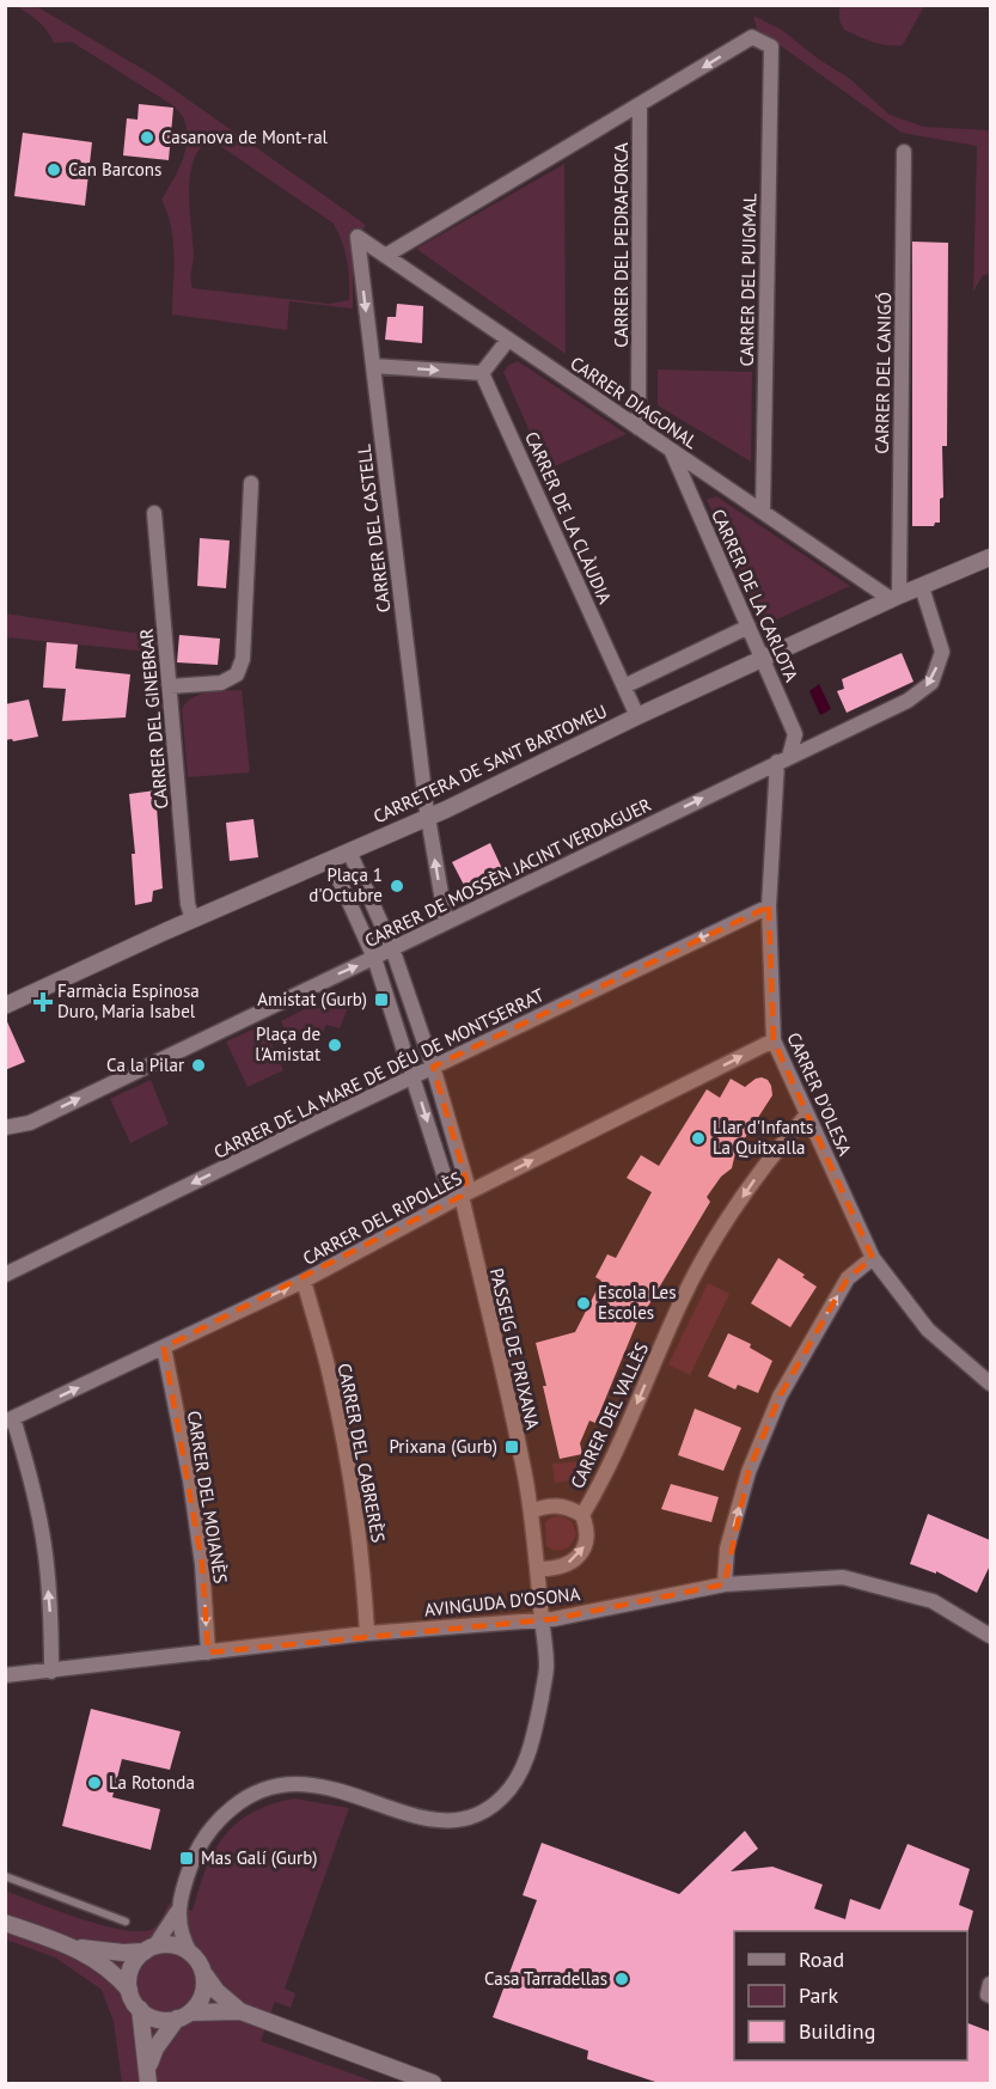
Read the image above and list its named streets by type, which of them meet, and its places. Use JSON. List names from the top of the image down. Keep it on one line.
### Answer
{"streets":{"street":["CARRER DEL PEDRAFORCA","CARRER DEL PUIGMAL","CARRER DEL CANIGÓ","CARRER DIAGONAL","CARRER DE LA CLÀUDIA","CARRER DEL CASTELL","CARRER DE LA CARLOTA","CARRER DEL GINEBRAR","CARRETERA DE SANT BARTOMEU","CARRER DE MOSSÈN JACINT VERDAGUER","CARRER DE LA MARE DE DÉU DE MONTSERRAT","CARRER D'OLESA","CARRER DEL RIPOLLÈS","PASSEIG DE PRIXANA","CARRER DEL VALLÈS","CARRER DEL CABRERÈS","CARRER DEL MOIANÈS","AVINGUDA D'OSONA"]},"crossings":[["CARRER DEL PEDRAFORCA","CARRER DEL PUIGMAL"],["CARRER DEL PEDRAFORCA","CARRER DIAGONAL"],["CARRER DEL PUIGMAL","CARRER DIAGONAL"],["CARRER DEL CANIGÓ","CARRER DIAGONAL"],["CARRER DEL CANIGÓ","CARRETERA DE SANT BARTOMEU"],["CARRER DIAGONAL","CARRER DEL CASTELL"],["CARRER DIAGONAL","CARRER DE LA CARLOTA"],["CARRER DIAGONAL","CARRETERA DE SANT BARTOMEU"],["CARRER DE LA CLÀUDIA","CARRETERA DE SANT BARTOMEU"],["CARRER DEL CASTELL","CARRETERA DE SANT BARTOMEU"],["CARRER DE LA CARLOTA","CARRETERA DE SANT BARTOMEU"],["CARRER DE LA CARLOTA","CARRER DE MOSSÈN JACINT VERDAGUER"],["CARRER DE LA CARLOTA","CARRER D'OLESA"],["CARRER DEL GINEBRAR","CARRETERA DE SANT BARTOMEU"],["CARRETERA DE SANT BARTOMEU","CARRER DE MOSSÈN JACINT VERDAGUER"],["CARRETERA DE SANT BARTOMEU","PASSEIG DE PRIXANA"],["CARRER DE MOSSÈN JACINT VERDAGUER","CARRER D'OLESA"],["CARRER DE MOSSÈN JACINT VERDAGUER","PASSEIG DE PRIXANA"],["CARRER DE LA MARE DE DÉU DE MONTSERRAT","CARRER D'OLESA"],["CARRER DE LA MARE DE DÉU DE MONTSERRAT","PASSEIG DE PRIXANA"],["CARRER D'OLESA","CARRER DEL RIPOLLÈS"],["CARRER D'OLESA","CARRER DEL VALLÈS"],["CARRER DEL RIPOLLÈS","PASSEIG DE PRIXANA"],["CARRER DEL RIPOLLÈS","CARRER DEL CABRERÈS"],["CARRER DEL RIPOLLÈS","CARRER DEL MOIANÈS"],["PASSEIG DE PRIXANA","CARRER DEL VALLÈS"],["CARRER DEL CABRERÈS","AVINGUDA D'OSONA"],["CARRER DEL MOIANÈS","AVINGUDA D'OSONA"]],"one_way":["CARRER DE LA MARE DE DÉU DE MONTSERRAT","CARRER DEL RIPOLLÈS","CARRER DEL VALLÈS","CARRER DEL MOIANÈS"],"places":{"other":["Casanova de Mont-ral","Can Barcons","Plaça 1 d'Octubre","Plaça de l'Amistat","Ca la Pilar","Llar d'Infants La Quitxalla","Escola Les Escoles","La Rotonda","Casa Tarradellas"],"transit":["Amistat (Gurb)","Prixana (Gurb)","Mas Galí (Gurb)"],"health":["Farmàcia Espinosa Duro, Maria Isabel"]},"legend":["Road","Park","Building"]}
